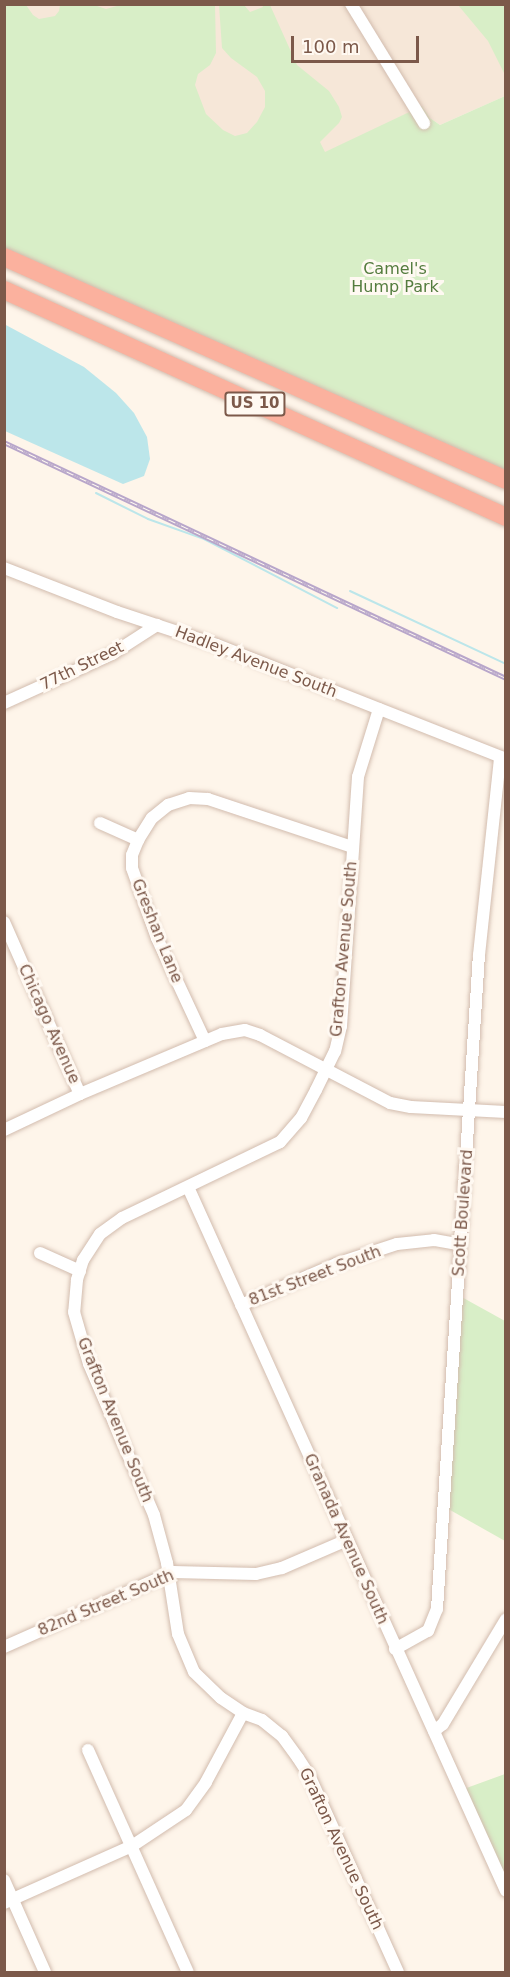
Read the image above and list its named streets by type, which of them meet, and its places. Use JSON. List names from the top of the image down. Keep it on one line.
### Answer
{"streets":{"highway":["US 10"],"street":["Hadley Avenue South","77th Street","Greshan Lane","Grafton Avenue South","Chicago Avenue","Scott Boulevard","81st Street South","Granada Avenue South","82nd Street South"]},"crossings":[["Hadley Avenue South","77th Street"],["Hadley Avenue South","Grafton Avenue South"],["Hadley Avenue South","Scott Boulevard"],["Greshan Lane","Grafton Avenue South"],["Grafton Avenue South","Granada Avenue South"],["Grafton Avenue South","82nd Street South"],["Scott Boulevard","81st Street South"],["Scott Boulevard","Granada Avenue South"],["81st Street South","Granada Avenue South"],["Granada Avenue South","82nd Street South"]],"parks":["Camel's Hump Park"],"scale_bar":"100 m"}
